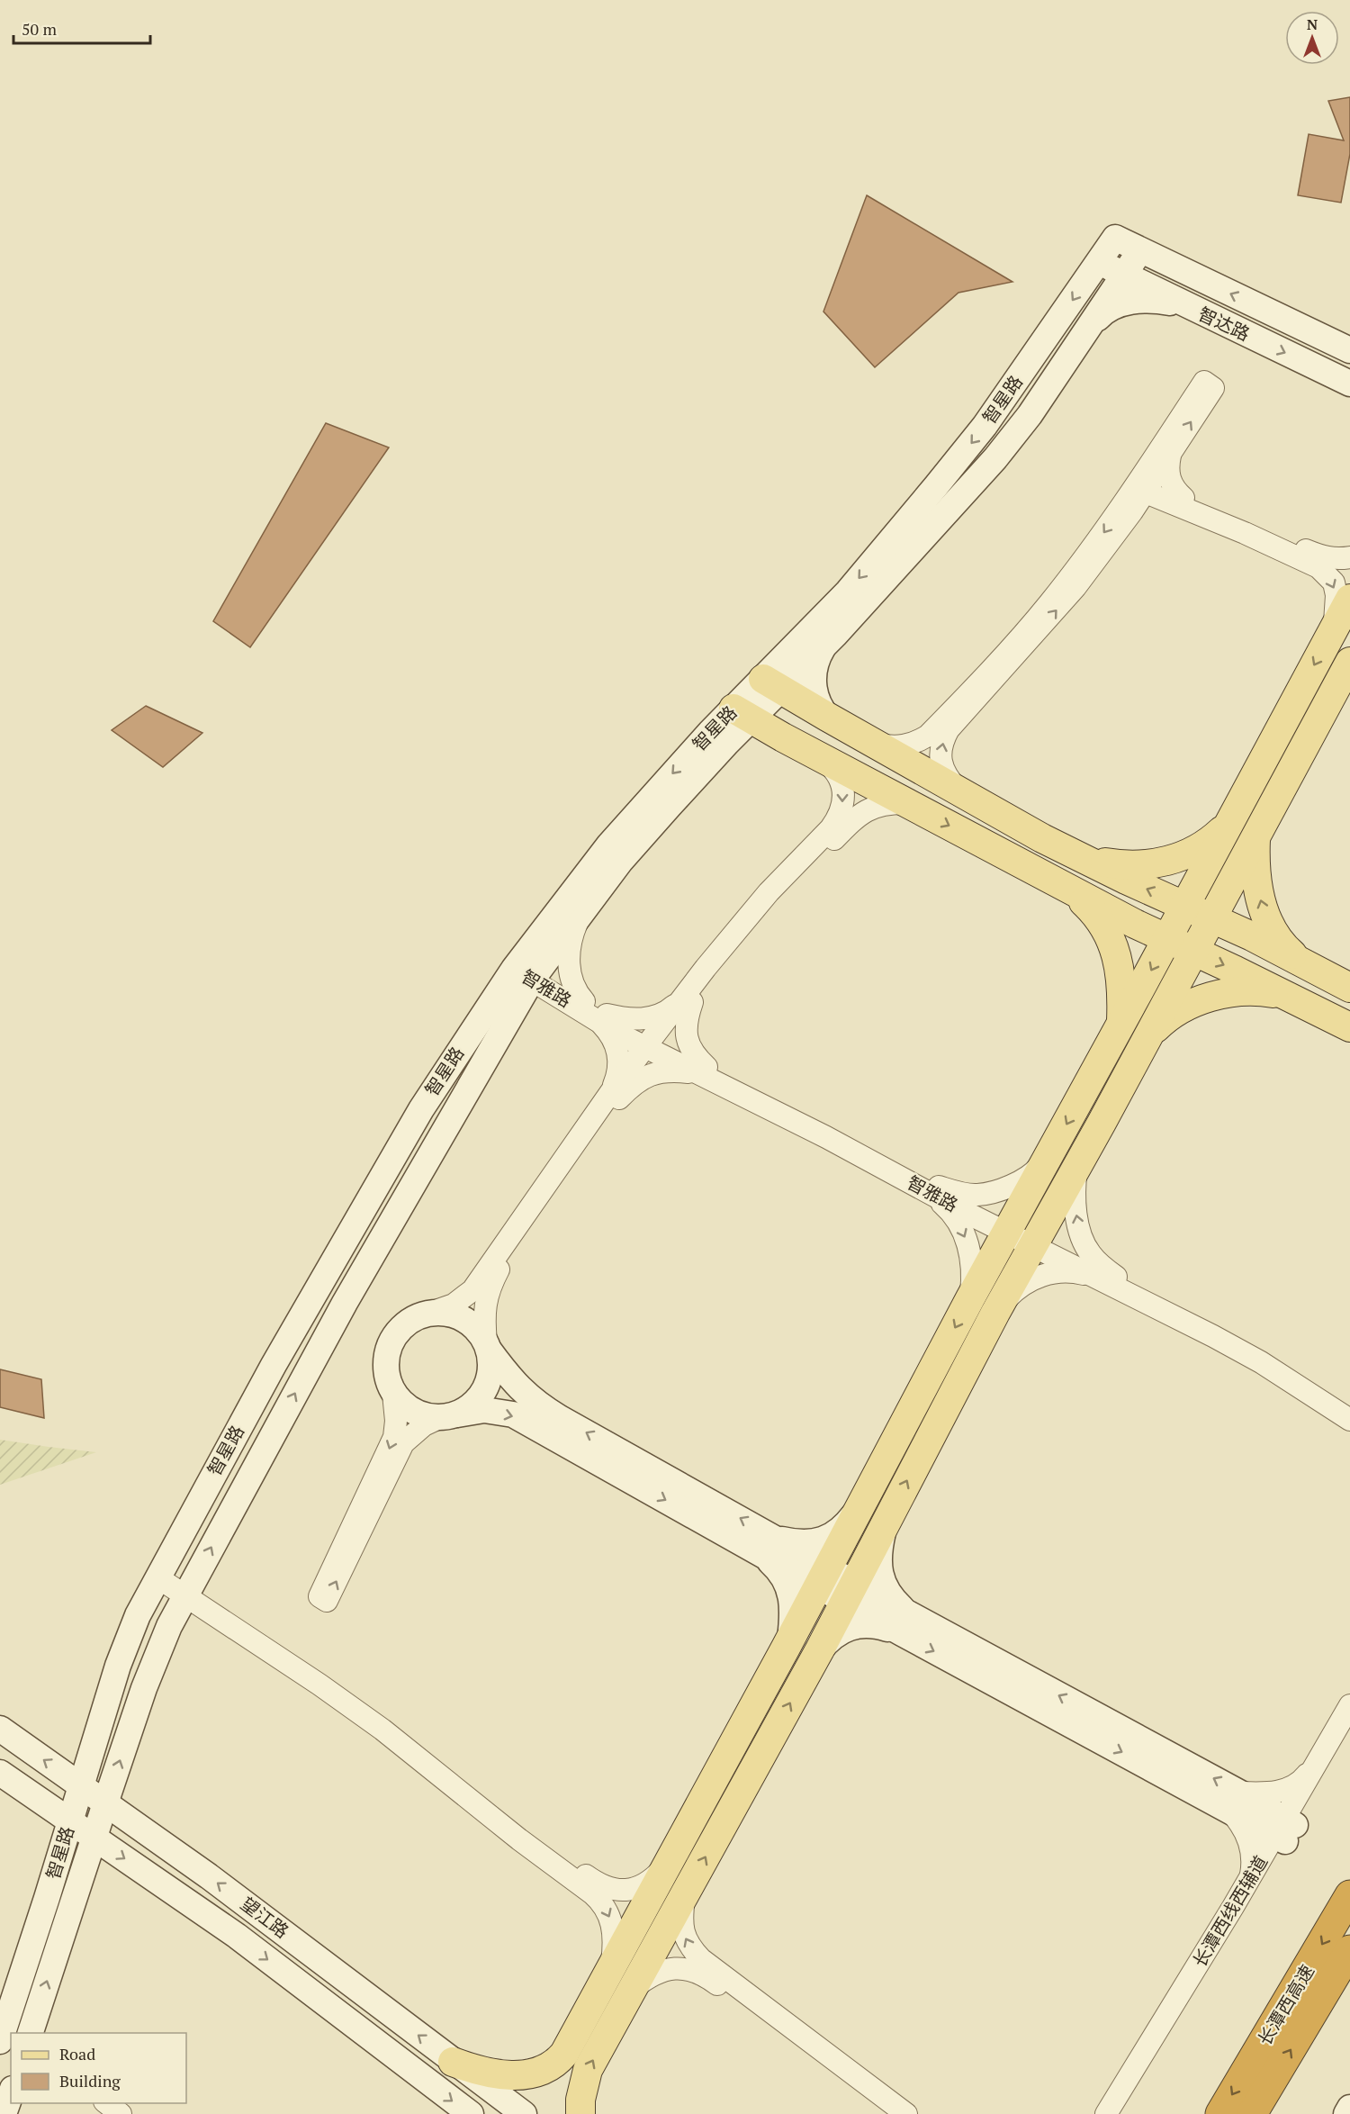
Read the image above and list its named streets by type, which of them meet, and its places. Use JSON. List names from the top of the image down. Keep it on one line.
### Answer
{"streets":{"highway":["长潭西高速"],"main road":["智达路","智星路","望江路"],"street":["智雅路","长潭西线西辅道"]},"crossings":[["智达路","智星路"],["智星路","智雅路"],["智星路","望江路"]],"legend":["Road","Building"],"scale_bar":"50 m","north":"top"}
